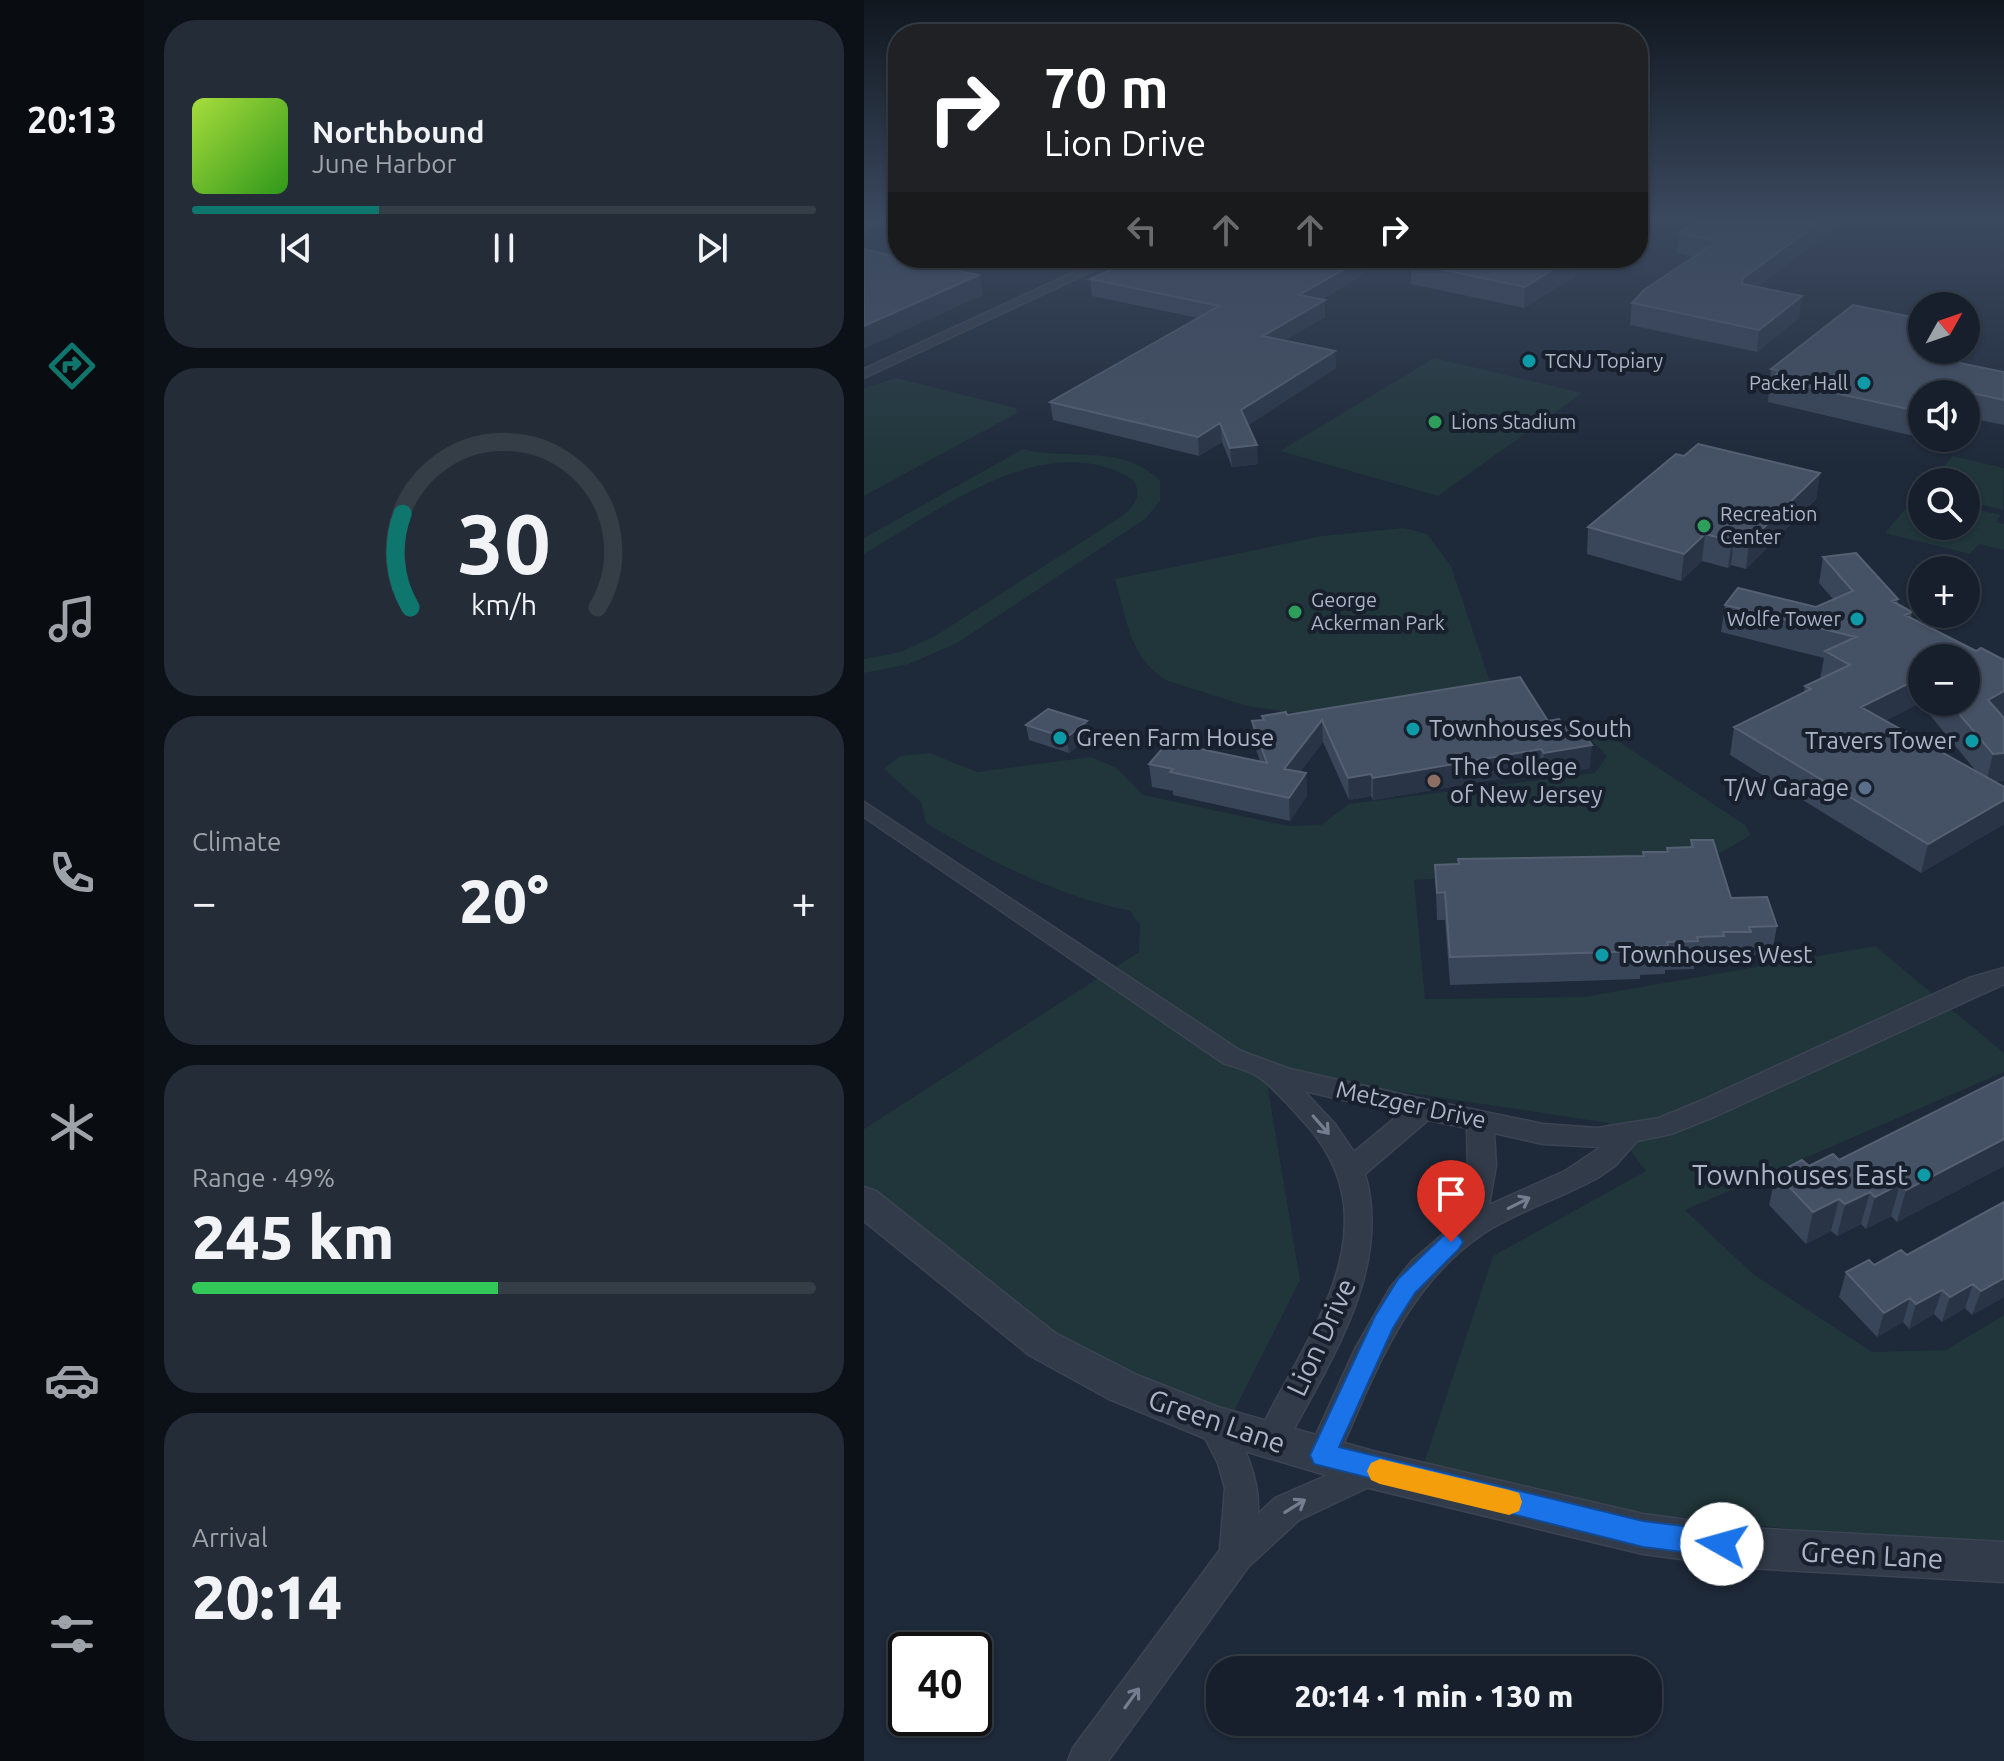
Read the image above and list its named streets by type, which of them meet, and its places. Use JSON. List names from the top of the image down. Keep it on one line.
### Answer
{"streets":{"street":["Metzger Drive","Lion Drive","Green Lane"]},"crossings":[["Metzger Drive","Lion Drive"],["Lion Drive","Green Lane"]],"places":["TCNJ Topiary","Packer Hall","Lions Stadium","Recreation Center","George Ackerman Park","Wolfe Tower","Townhouses South","Green Farm House","Travers Tower","The College of New Jersey","T/W Garage","Townhouses West","Townhouses East"],"north":"top right","page":{"tabs":"20:13","turn":["70 m","Lion Drive"],"song":["Northbound","June Harbor"],"map_buttons":["+","−"],"tile":["Climate",["Range · 49%","245 km"],["Arrival","20:14"]],"heat":["−","20°","+"],"limit":"40","trip":"20:14 · 1 min · 130 m","gauge":["30","km/h"]}}
